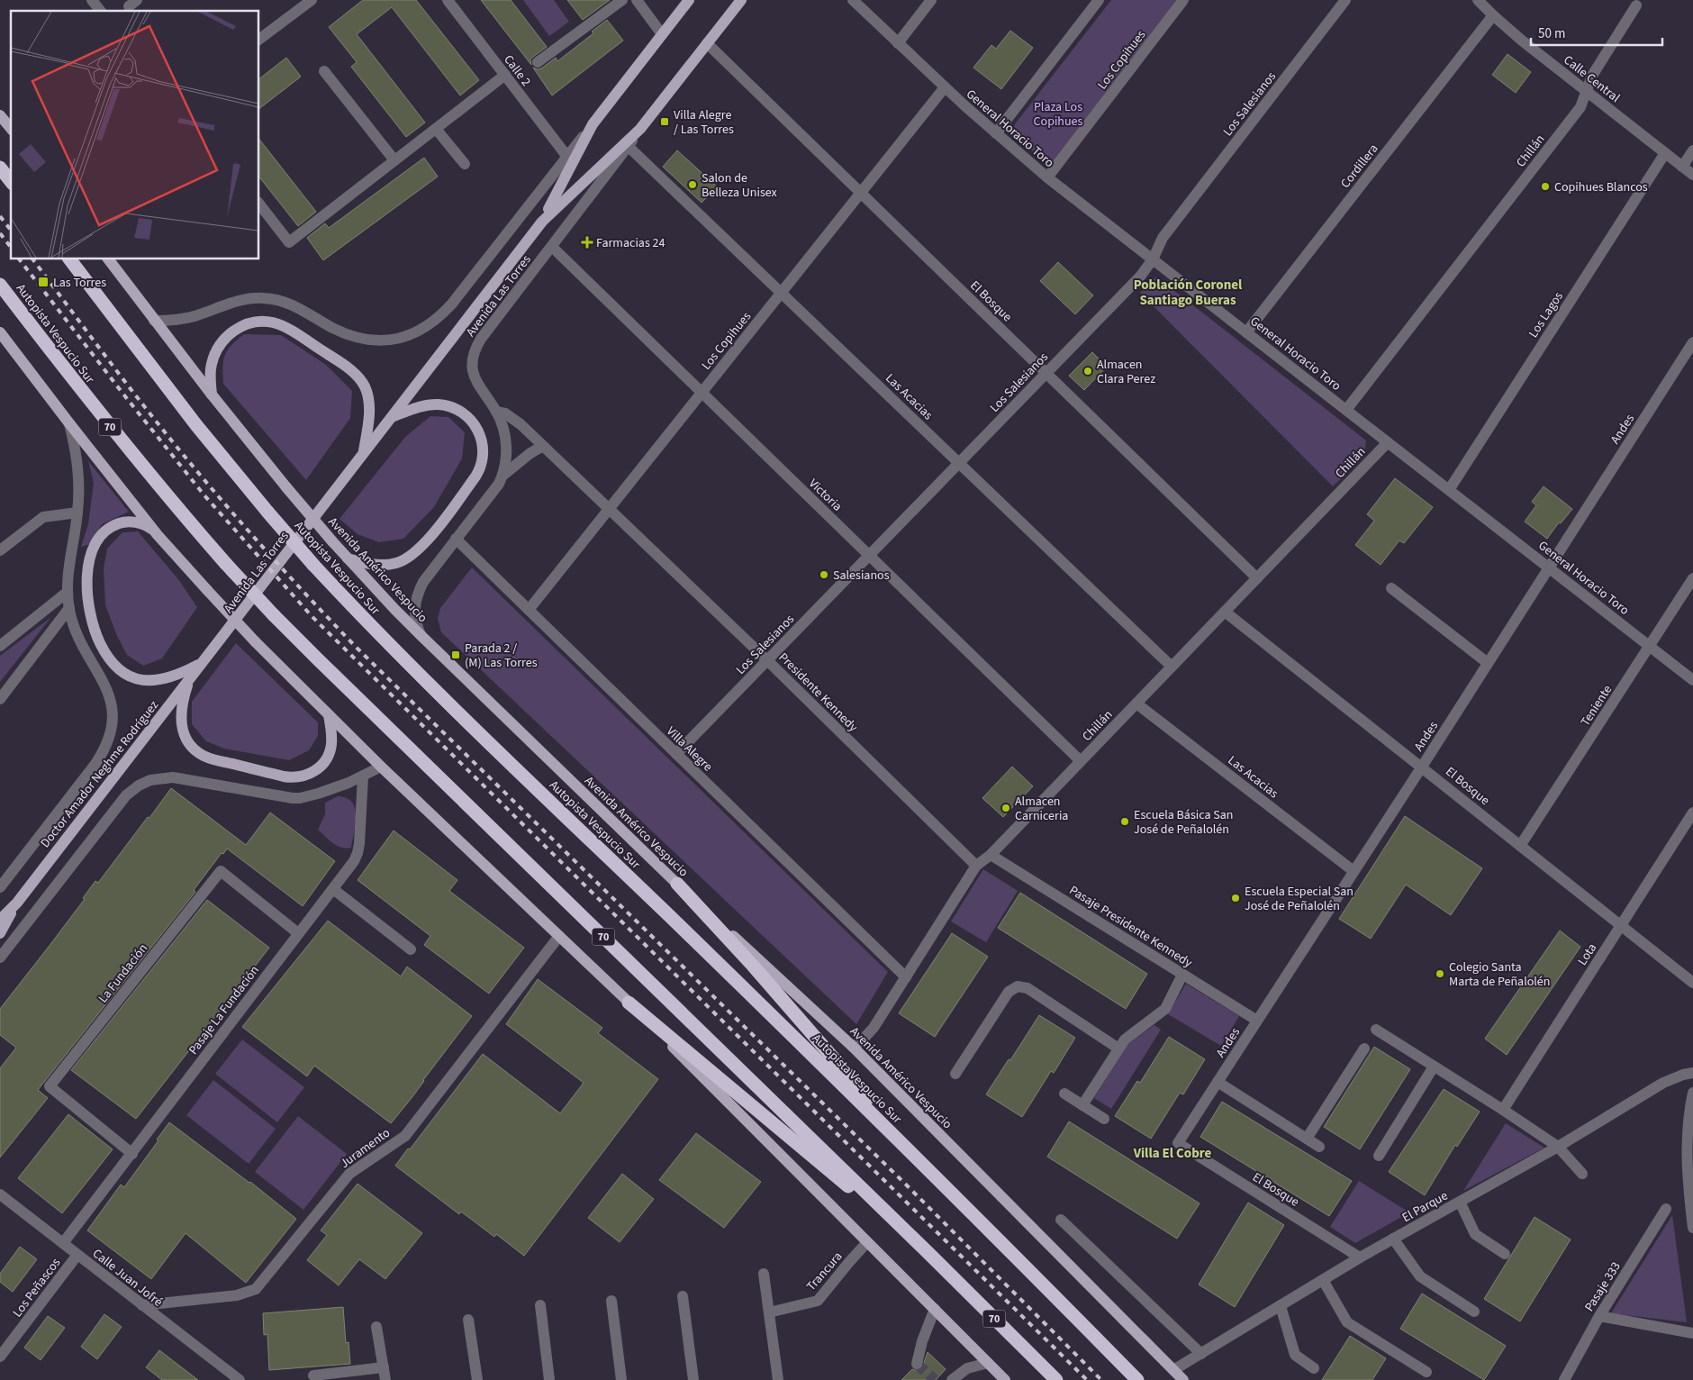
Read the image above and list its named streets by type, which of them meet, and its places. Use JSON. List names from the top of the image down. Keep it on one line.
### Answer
{"streets":{"highway":["Autopista Vespucio Sur","70"],"main road":["Avenida Las Torres","Avenida Américo Vespucio","Doctor Amador Neghme Rodríguez"],"street":["Los Copihues","Calle 2","Calle Central","Los Salesianos","General Horacio Toro","Chillán","Cordillera","El Bosque","Los Lagos","Las Acacias","Andes","Victoria","Presidente Kennedy","Teniente","Villa Alegre","Pasaje Presidente Kennedy","Lota","La Fundación","Pasaje La Fundación","Juramento","El Parque","Trancura","Calle Juan Jofré","Pasaje 333","Los Peñascos"]},"crossings":[["Los Copihues","General Horacio Toro"],["Los Copihues","El Bosque"],["Los Copihues","Las Acacias"],["Los Copihues","Victoria"],["Los Copihues","Presidente Kennedy"],["Los Copihues","Villa Alegre"],["Calle 2","Avenida Las Torres"],["Calle Central","Chillán"],["Calle Central","Cordillera"],["Calle Central","Los Lagos"],["Los Salesianos","General Horacio Toro"],["Los Salesianos","El Bosque"],["Los Salesianos","Las Acacias"],["Los Salesianos","Victoria"],["Los Salesianos","Presidente Kennedy"],["Los Salesianos","Villa Alegre"],["General Horacio Toro","Chillán"],["General Horacio Toro","Cordillera"],["General Horacio Toro","Los Lagos"],["General Horacio Toro","Andes"],["General Horacio Toro","Teniente"],["Chillán","El Bosque"],["Chillán","Las Acacias"],["Chillán","Victoria"],["Chillán","Avenida Américo Vespucio"],["Chillán","Presidente Kennedy"],["Chillán","Villa Alegre"],["Chillán","Pasaje Presidente Kennedy"],["Avenida Las Torres","El Bosque"],["Avenida Las Torres","Las Acacias"],["Avenida Las Torres","Victoria"],["Avenida Las Torres","Avenida Américo Vespucio"],["Avenida Las Torres","Presidente Kennedy"],["Avenida Las Torres","Villa Alegre"],["Avenida Las Torres","Doctor Amador Neghme Rodríguez"],["El Bosque","Andes"],["El Bosque","Teniente"],["El Bosque","Lota"],["El Bosque","El Parque"],["Las Acacias","Andes"],["Andes","Pasaje Presidente Kennedy"],["Avenida Américo Vespucio","El Parque"],["La Fundación","Pasaje La Fundación"],["Pasaje La Fundación","Calle Juan Jofré"],["Juramento","Calle Juan Jofré"],["Calle Juan Jofré","Los Peñascos"]],"districts":["Población Coronel Santiago Bueras","Villa El Cobre"],"parks":["Plaza Los Copihues"],"places":{"transit":["Villa Alegre / Las Torres","Las Torres","Parada 2 / (M) Las Torres"],"other":["Salon de Belleza Unisex","Copihues Blancos","Almacen Clara Perez","Salesianos","Almacen Carniceria","Escuela Básica San José de Peñalolén","Escuela Especial San José de Peñalolén","Colegio Santa Marta de Peñalolén"],"health":["Farmacias 24"]},"scale_bar":"50 m"}
